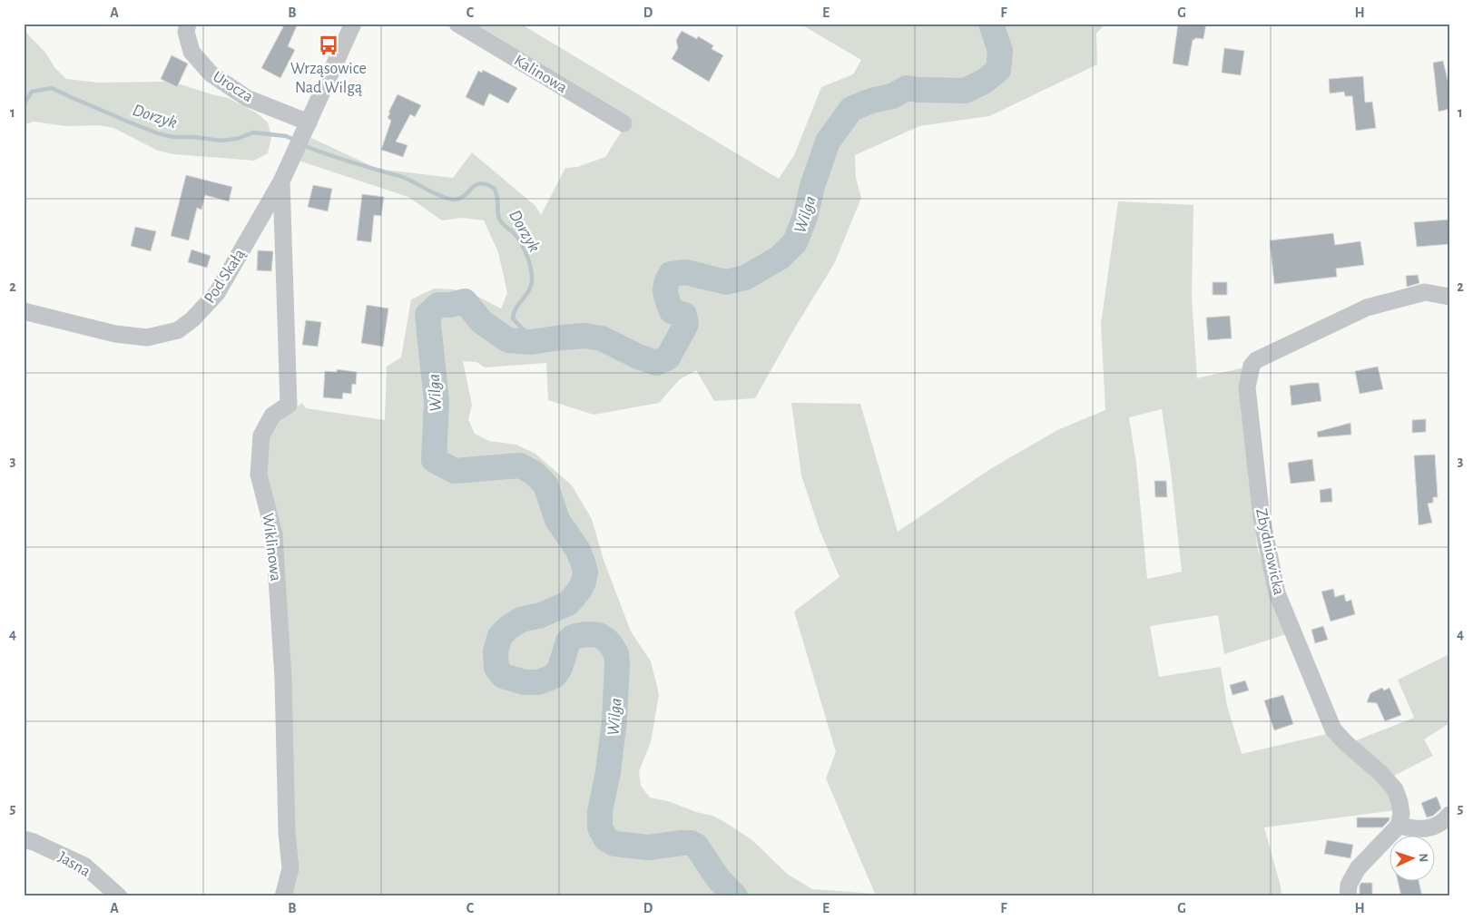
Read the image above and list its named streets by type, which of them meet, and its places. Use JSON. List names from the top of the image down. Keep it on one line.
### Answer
{"streets":{"street":["Kalinowa","Urocza","Pod Skałą","Wiklinowa","Zbydniowicka","Jasna"]},"crossings":[["Urocza","Pod Skałą"],["Pod Skałą","Wiklinowa"]],"water":["Dorzyk","Wilga"],"places":{"bus stop":["Wrząsowice Nad Wilgą"]},"north":"right","grid":{"columns":["A","B","C","D","E","F","G","H"],"rows":["1","2","3","4","5"]}}
